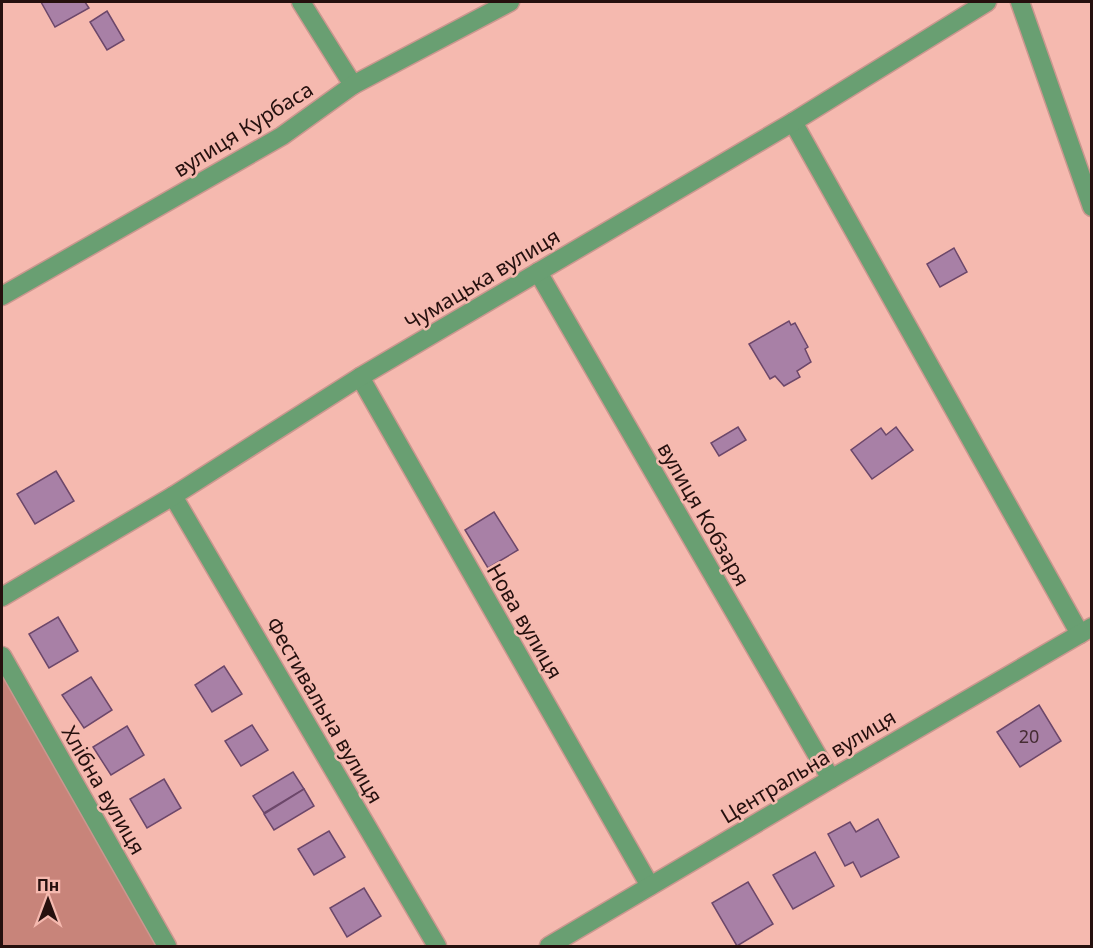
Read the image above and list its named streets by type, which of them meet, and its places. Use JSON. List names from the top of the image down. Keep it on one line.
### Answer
{"streets":{"street":["вулиця Курбаса","Чумацька вулиця","вулиця Кобзаря","Нова вулиця","Фестивальна вулиця","Центральна вулиця","Хлібна вулиця"]},"crossings":[["Чумацька вулиця","вулиця Кобзаря"],["Чумацька вулиця","Нова вулиця"],["Чумацька вулиця","Фестивальна вулиця"],["вулиця Кобзаря","Центральна вулиця"],["Нова вулиця","Центральна вулиця"]],"house_numbers":["20"],"north":"top"}
